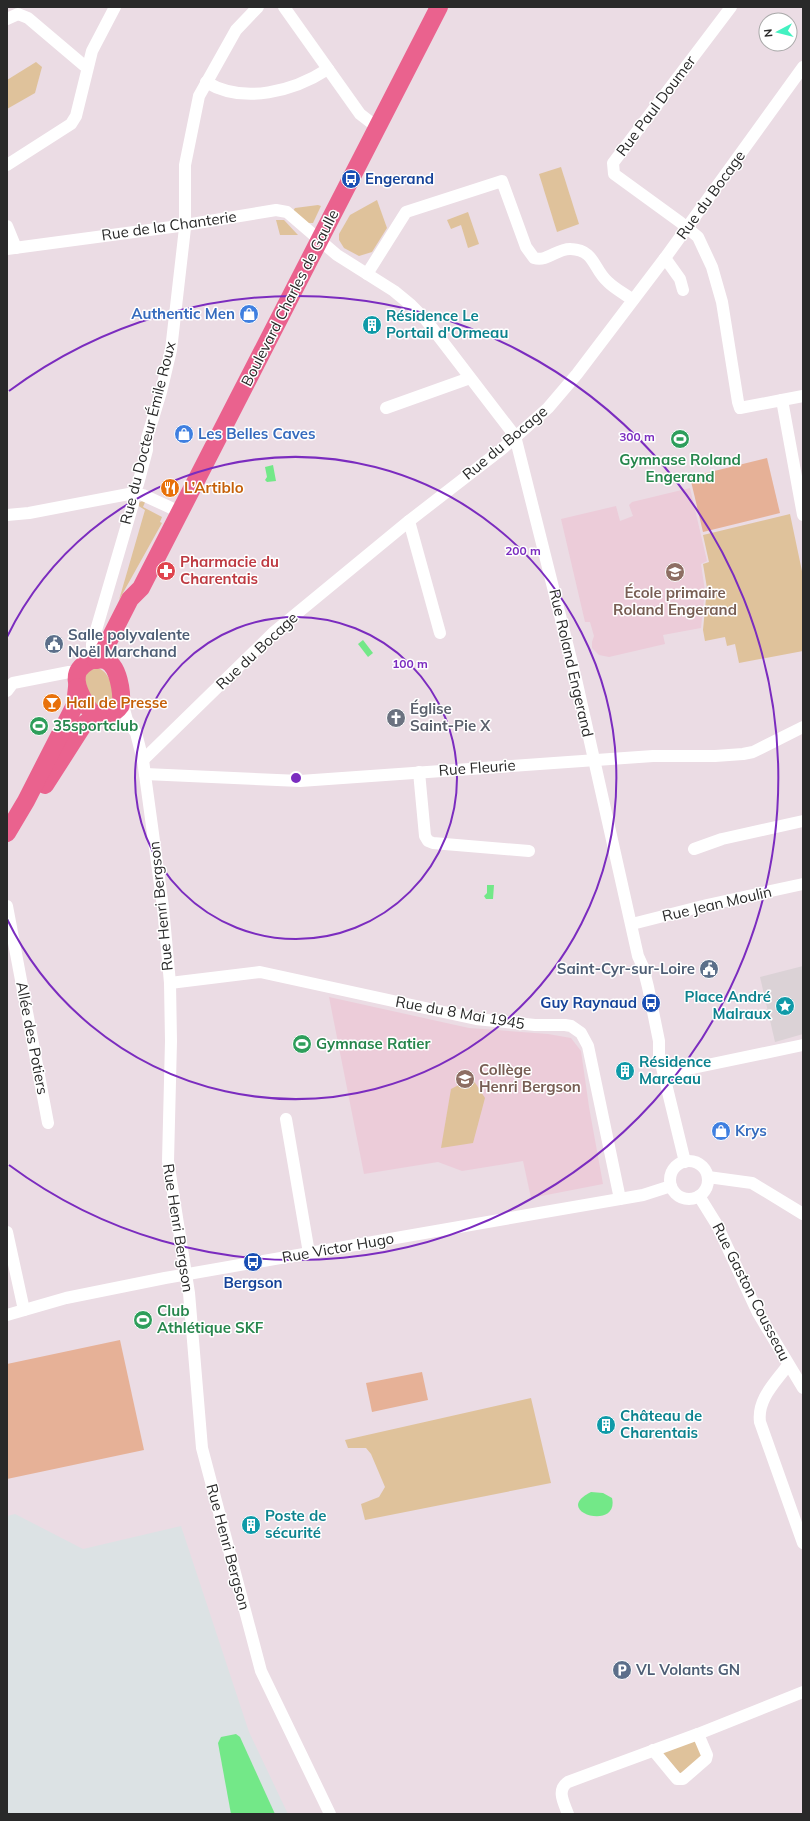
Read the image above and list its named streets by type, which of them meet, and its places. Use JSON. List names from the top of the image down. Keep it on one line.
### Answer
{"streets":{"main road":["Boulevard Charles de Gaulle"],"street":["Rue Paul Doumer","Rue du Bocage","Rue de la Chanterie","Rue du Docteur Émile Roux","Rue Roland Engerand","Rue Fleurie","Rue Jean Moulin","Rue Henri Bergson","Rue du 8 Mai 1945","Allée des Potiers","Rue Victor Hugo","Rue Gaston Cousseau"]},"crossings":[["Rue Paul Doumer","Rue du Bocage"],["Rue du Bocage","Rue Roland Engerand"],["Rue du Bocage","Rue Henri Bergson"],["Rue de la Chanterie","Boulevard Charles de Gaulle"],["Rue de la Chanterie","Rue du Docteur Émile Roux"],["Rue de la Chanterie","Rue Roland Engerand"],["Boulevard Charles de Gaulle","Rue du Docteur Émile Roux"],["Boulevard Charles de Gaulle","Rue Roland Engerand"],["Boulevard Charles de Gaulle","Rue Henri Bergson"],["Rue du Docteur Émile Roux","Rue Henri Bergson"],["Rue Roland Engerand","Rue Fleurie"],["Rue Roland Engerand","Rue Jean Moulin"],["Rue Roland Engerand","Rue Victor Hugo"],["Rue Roland Engerand","Rue Gaston Cousseau"],["Rue Fleurie","Rue Henri Bergson"],["Rue Henri Bergson","Rue du 8 Mai 1945"],["Rue Henri Bergson","Rue Victor Hugo"],["Rue du 8 Mai 1945","Rue Victor Hugo"],["Rue Victor Hugo","Rue Gaston Cousseau"]],"places":{"bus stop":["Engerand","Guy Raynaud","Bergson"],"shop":["Authentic Men","Les Belles Caves","Krys"],"building":["Résidence Le Portail d'Ormeau","Résidence Marceau","Château de Charentais","Poste de sécurité"],"sports":["Gymnase Roland Engerand","35sportclub","Gymnase Ratier","Club Athlétique SKF"],"restaurant":["L’Artiblo"],"pharmacy":["Pharmacie du Charentais"],"school or university":["École primaire Roland Engerand","Collège Henri Bergson"],"public building":["Salle polyvalente Noël Marchand","Saint-Cyr-sur-Loire"],"bar":["Hall de Presse"],"church":["Église Saint-Pie X"],"place":["Place André Malraux"],"parking":["VL Volants GN"]},"north":"left","rings":["300 m","200 m","100 m"]}
